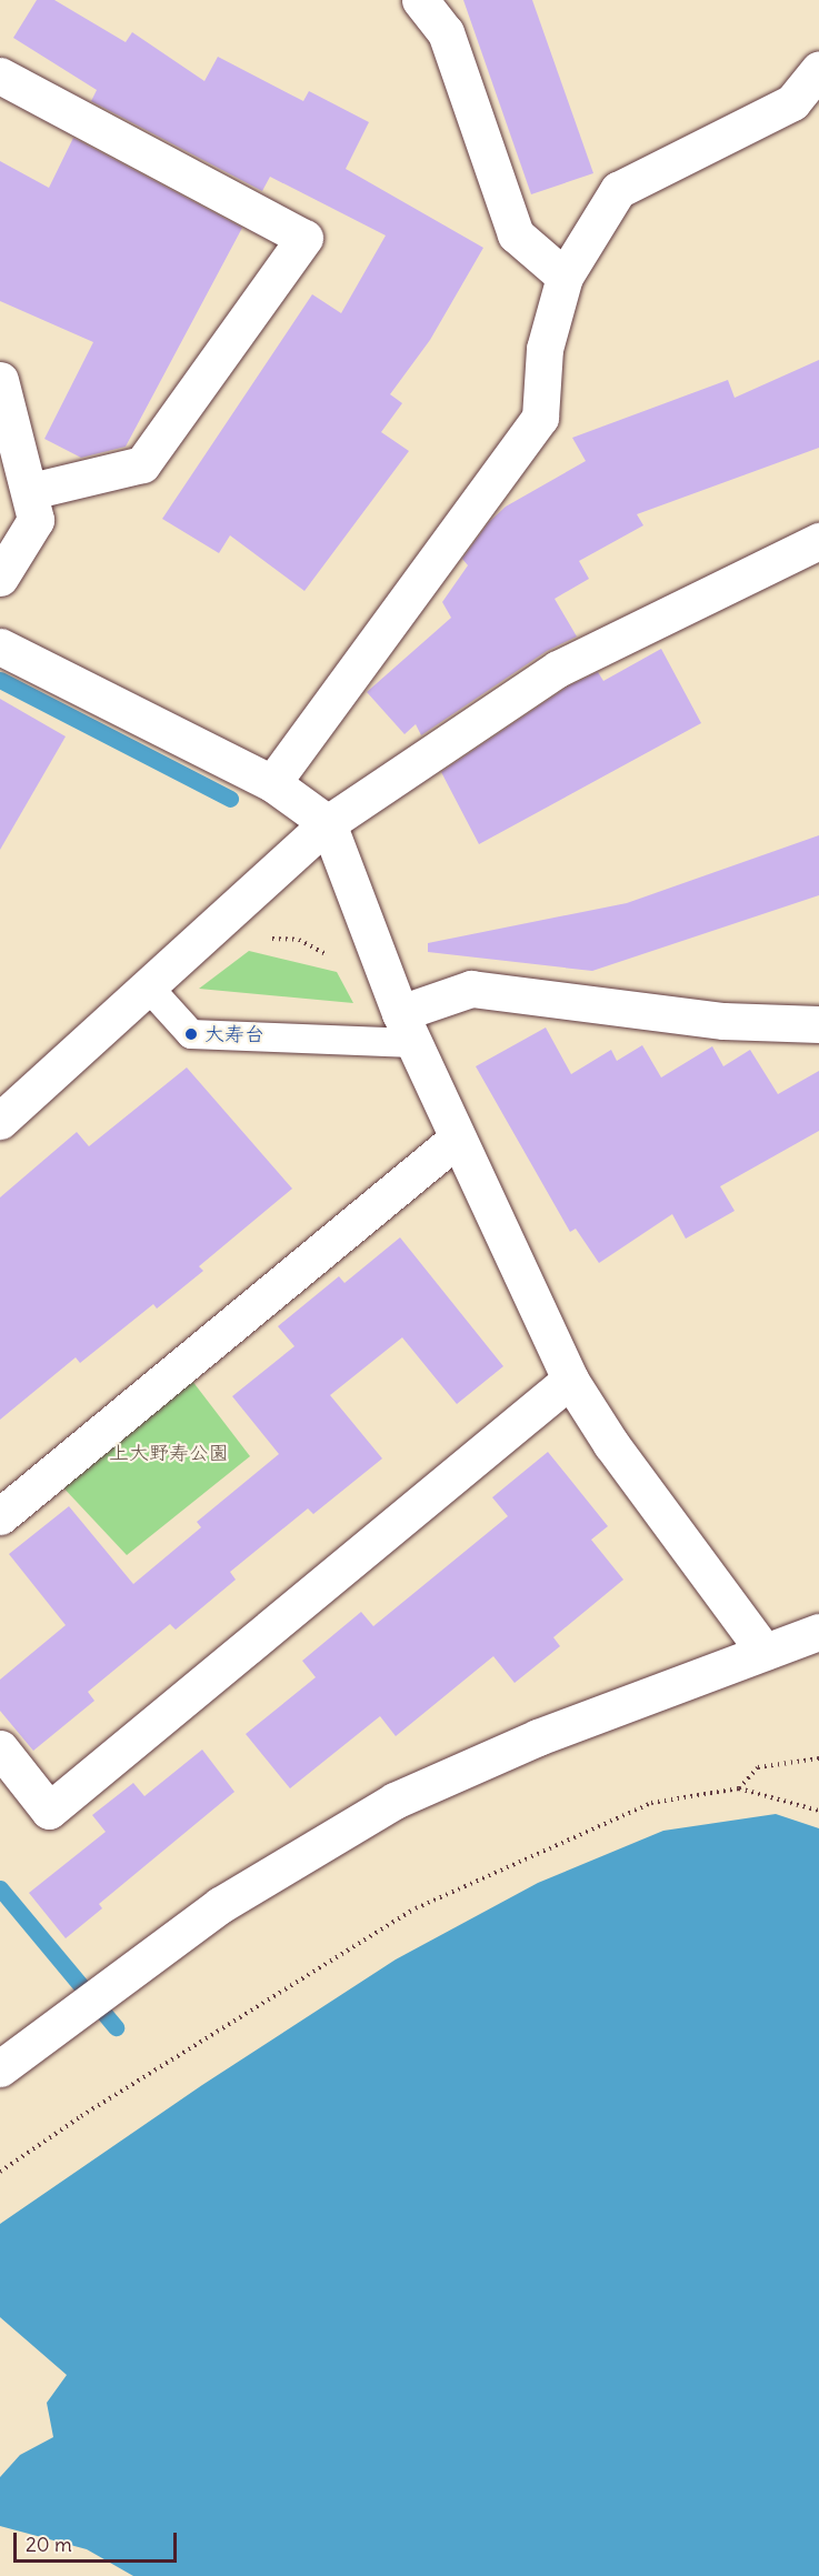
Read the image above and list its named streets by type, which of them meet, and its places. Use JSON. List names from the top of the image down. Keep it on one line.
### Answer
{"parks":["上大野寿公園"],"places":["大寿台"],"scale_bar":"20 m"}
